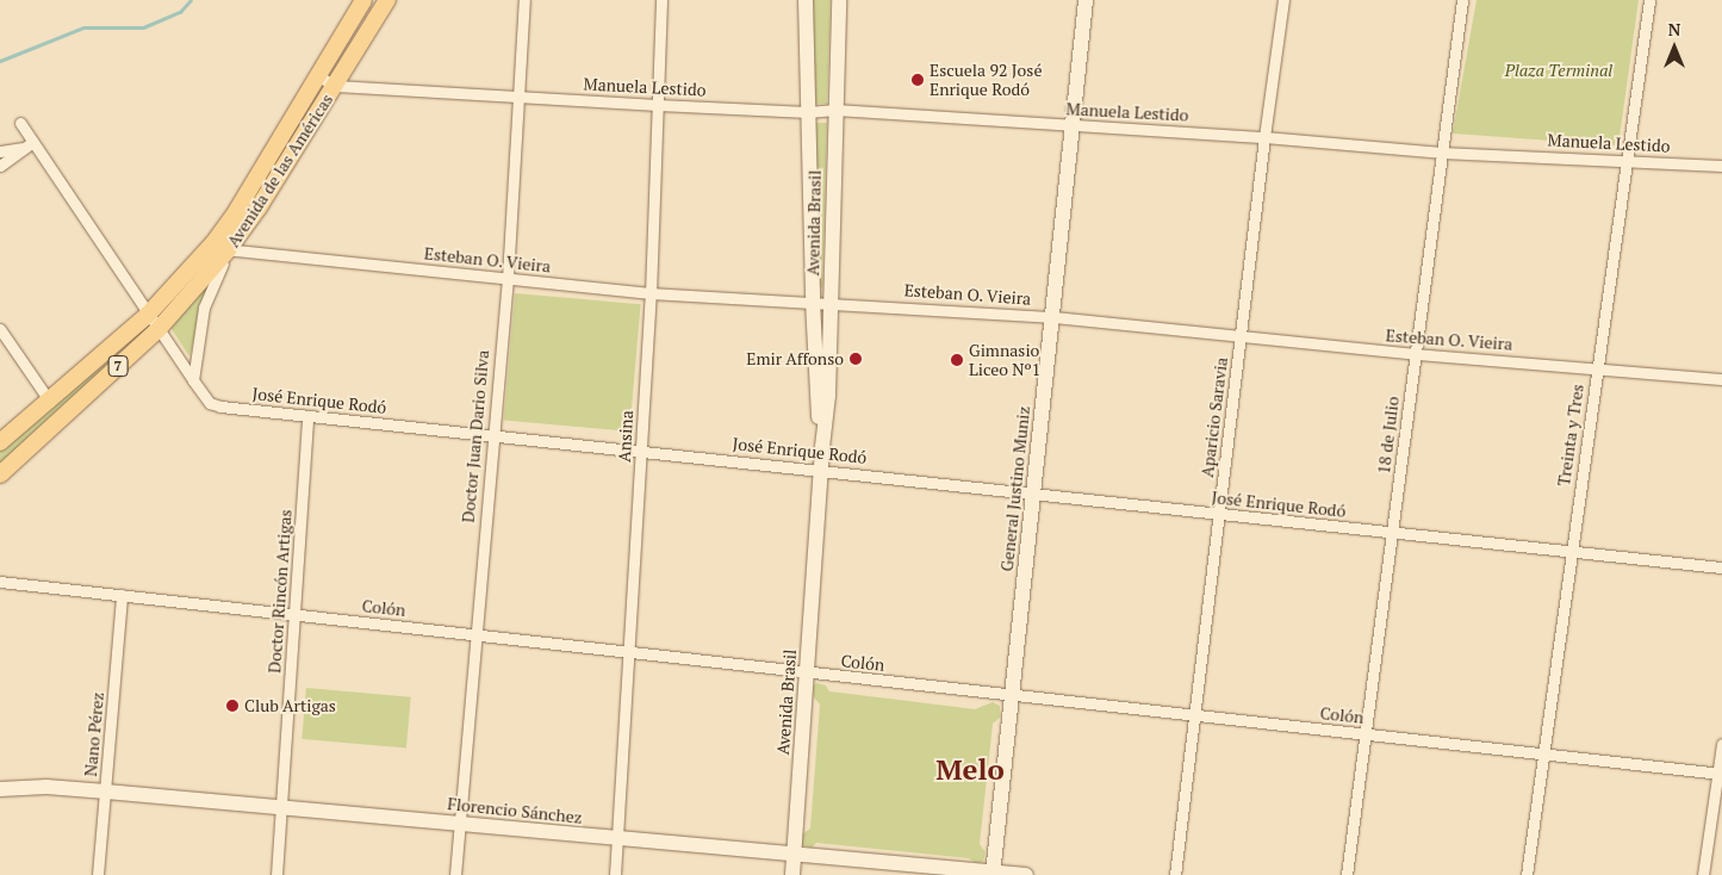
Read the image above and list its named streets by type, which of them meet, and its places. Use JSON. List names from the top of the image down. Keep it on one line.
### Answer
{"streets":{"main road":["Avenida de las Américas","7"],"street":["Manuela Lestido","Avenida Brasil","Esteban O. Vieira","José Enrique Rodó","Aparicio Saravia","18 de Julio","Treinta y Tres","Doctor Juan Dario Silva","Ansina","General Justino Muniz","Doctor Rincón Artigas","Colón","Nano Pérez","Florencio Sánchez"]},"crossings":[["Manuela Lestido","Avenida de las Américas"],["Manuela Lestido","Avenida Brasil"],["Manuela Lestido","Aparicio Saravia"],["Manuela Lestido","18 de Julio"],["Manuela Lestido","Treinta y Tres"],["Manuela Lestido","Doctor Juan Dario Silva"],["Manuela Lestido","Ansina"],["Manuela Lestido","General Justino Muniz"],["Avenida de las Américas","Esteban O. Vieira"],["Avenida de las Américas","José Enrique Rodó"],["Avenida Brasil","Esteban O. Vieira"],["Avenida Brasil","José Enrique Rodó"],["Avenida Brasil","Colón"],["Avenida Brasil","Florencio Sánchez"],["Esteban O. Vieira","Aparicio Saravia"],["Esteban O. Vieira","18 de Julio"],["Esteban O. Vieira","Treinta y Tres"],["Esteban O. Vieira","Doctor Juan Dario Silva"],["Esteban O. Vieira","Ansina"],["Esteban O. Vieira","General Justino Muniz"],["José Enrique Rodó","Aparicio Saravia"],["José Enrique Rodó","18 de Julio"],["José Enrique Rodó","Treinta y Tres"],["José Enrique Rodó","Doctor Juan Dario Silva"],["José Enrique Rodó","Ansina"],["José Enrique Rodó","General Justino Muniz"],["José Enrique Rodó","Doctor Rincón Artigas"],["Aparicio Saravia","Colón"],["18 de Julio","Colón"],["Treinta y Tres","Colón"],["Doctor Juan Dario Silva","Colón"],["Doctor Juan Dario Silva","Florencio Sánchez"],["Ansina","Colón"],["Ansina","Florencio Sánchez"],["General Justino Muniz","Colón"],["General Justino Muniz","Florencio Sánchez"],["Doctor Rincón Artigas","Colón"],["Doctor Rincón Artigas","Florencio Sánchez"],["Colón","Nano Pérez"],["Nano Pérez","Florencio Sánchez"]],"districts":["Melo"],"parks":["Plaza Terminal"],"places":["Escuela 92 José Enrique Rodó","Emir Affonso","Gimnasio Liceo Nº1","Club Artigas"],"north":"top"}
